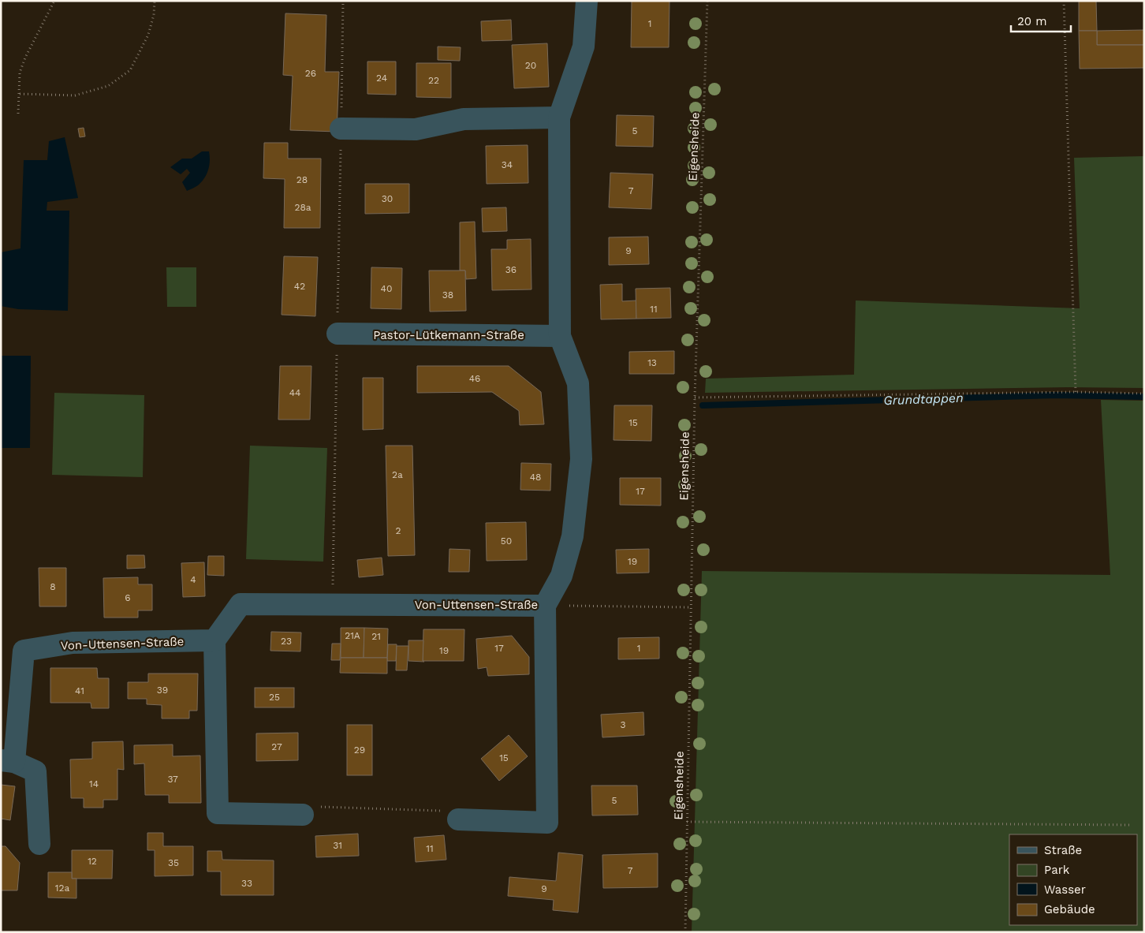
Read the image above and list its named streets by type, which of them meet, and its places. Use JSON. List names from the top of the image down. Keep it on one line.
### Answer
{"streets":{"street":["Pastor-Lütkemann-Straße","Von-Uttensen-Straße"],"path":["Eigensheide"]},"water":["Grundtappen"],"house_numbers":["1","20","26","24","22","5","34","28","7","30","28a","9","36","42","40","38","11","13","46","44","15","2a","48","17","2","50","19","4","8","6","21A","21","23","17","1","19","39","41","25","3","27","29","15","37","14","5","31","11","12","35","7","33","12a","9"],"legend":["Straße","Park","Wasser","Gebäude"],"scale_bar":"20 m"}
